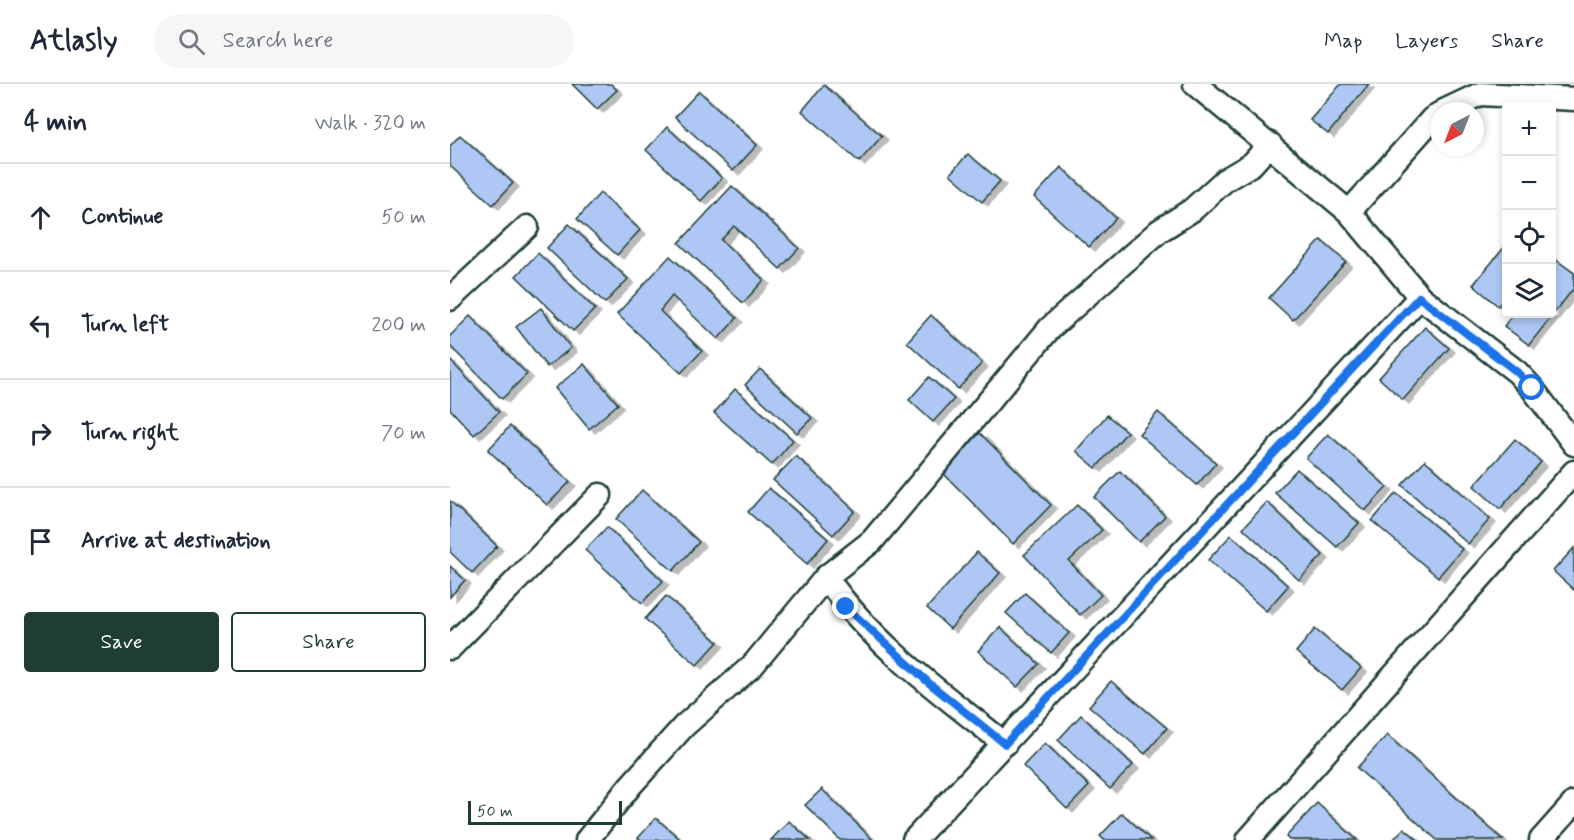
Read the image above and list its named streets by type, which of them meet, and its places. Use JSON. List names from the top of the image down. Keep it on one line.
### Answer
{"scale_bar":"50 m","north":"bottom left","page":{"header":"Atlasly","search":"Search here","nav":["Map","Layers","Share"],"heading":["4 min","Walk · 320 m"],"map_buttons":["+","−"],"list":[["Continue","50 m"],["Turn left","200 m"],["Turn right","70 m"],"Arrive at destination"],"buttons":["Save","Share"],"scale":"50 m"}}
